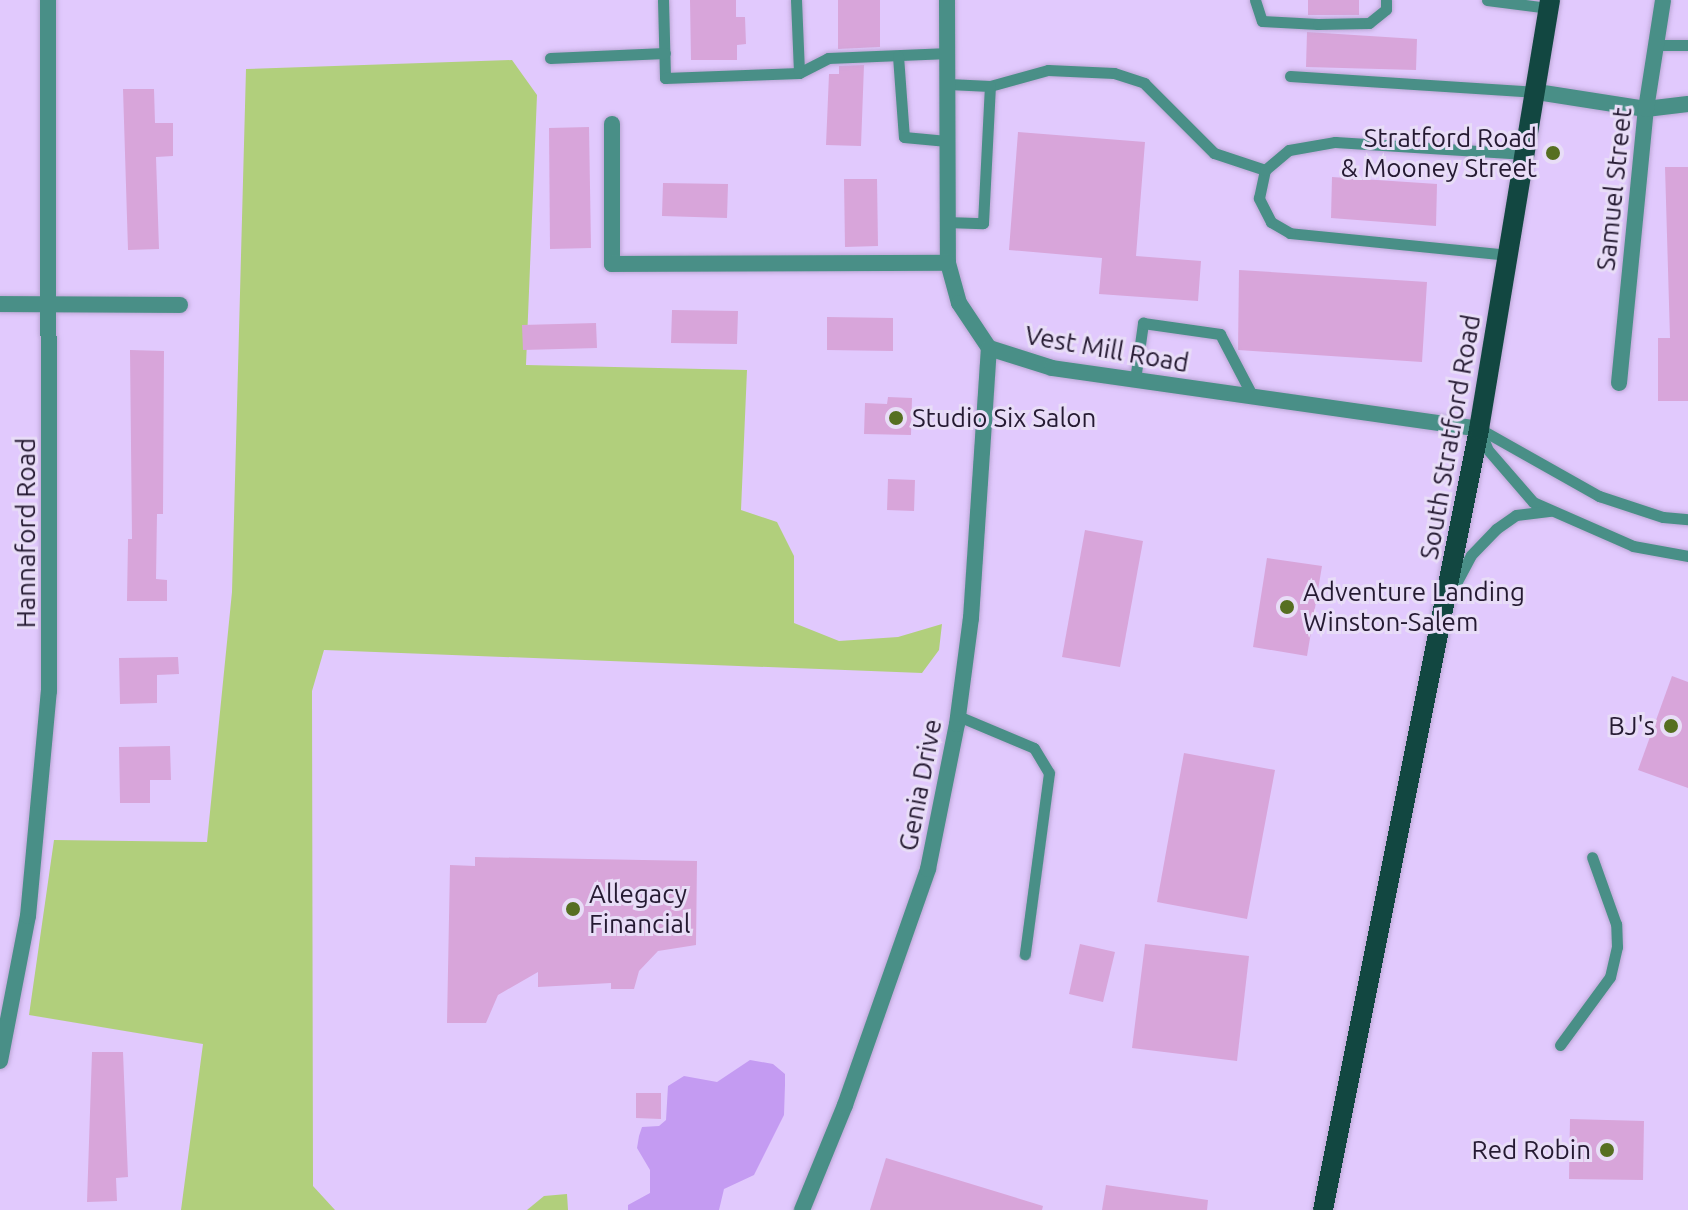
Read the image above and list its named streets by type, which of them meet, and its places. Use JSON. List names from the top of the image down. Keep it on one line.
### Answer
{"streets":{"main road":["South Stratford Road"],"street":["Samuel Street","Vest Mill Road","Hannaford Road","Genia Drive"]},"crossings":[["Vest Mill Road","South Stratford Road"],["Vest Mill Road","Genia Drive"]],"places":["Stratford Road & Mooney Street","Studio Six Salon","Adventure Landing Winston-Salem","BJ's","Allegacy Financial","Red Robin"]}
